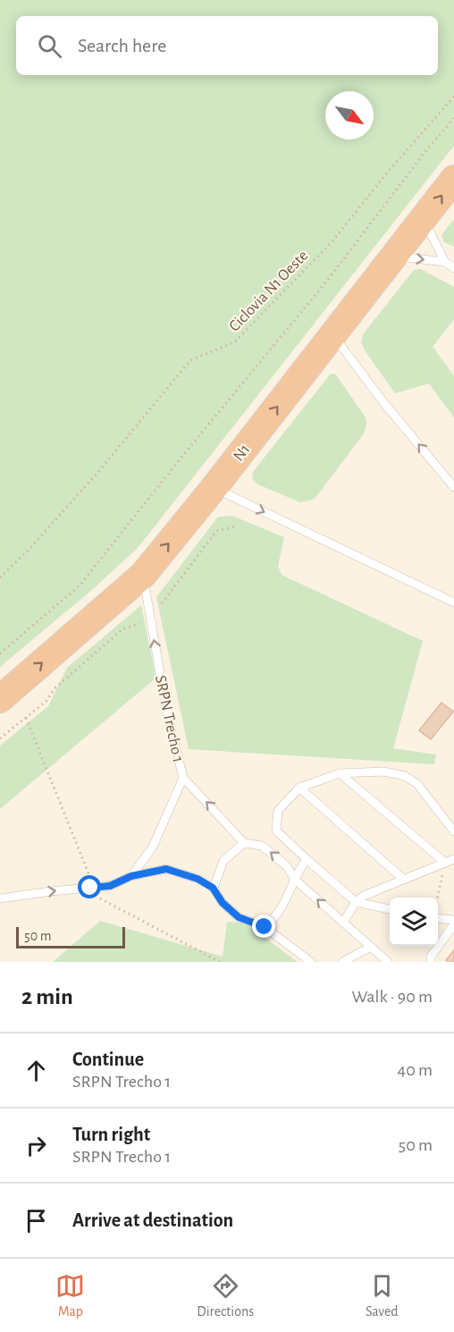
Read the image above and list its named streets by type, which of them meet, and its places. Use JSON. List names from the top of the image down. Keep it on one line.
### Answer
{"streets":{"highway":["N1"],"lane":["SRPN Trecho 1"],"path":["Ciclovia N1 Oeste"]},"crossings":[["N1","SRPN Trecho 1"]],"one_way":["N1"],"scale_bar":"50 m","north":"bottom right","page":{"search":"Search here","scale":"50 m","heading":["2 min","Walk · 90 m"],"list":[["Continue","SRPN Trecho 1","40 m"],["Turn right","SRPN Trecho 1","50 m"],"Arrive at destination"],"nav":["Map","Directions","Saved"]}}
